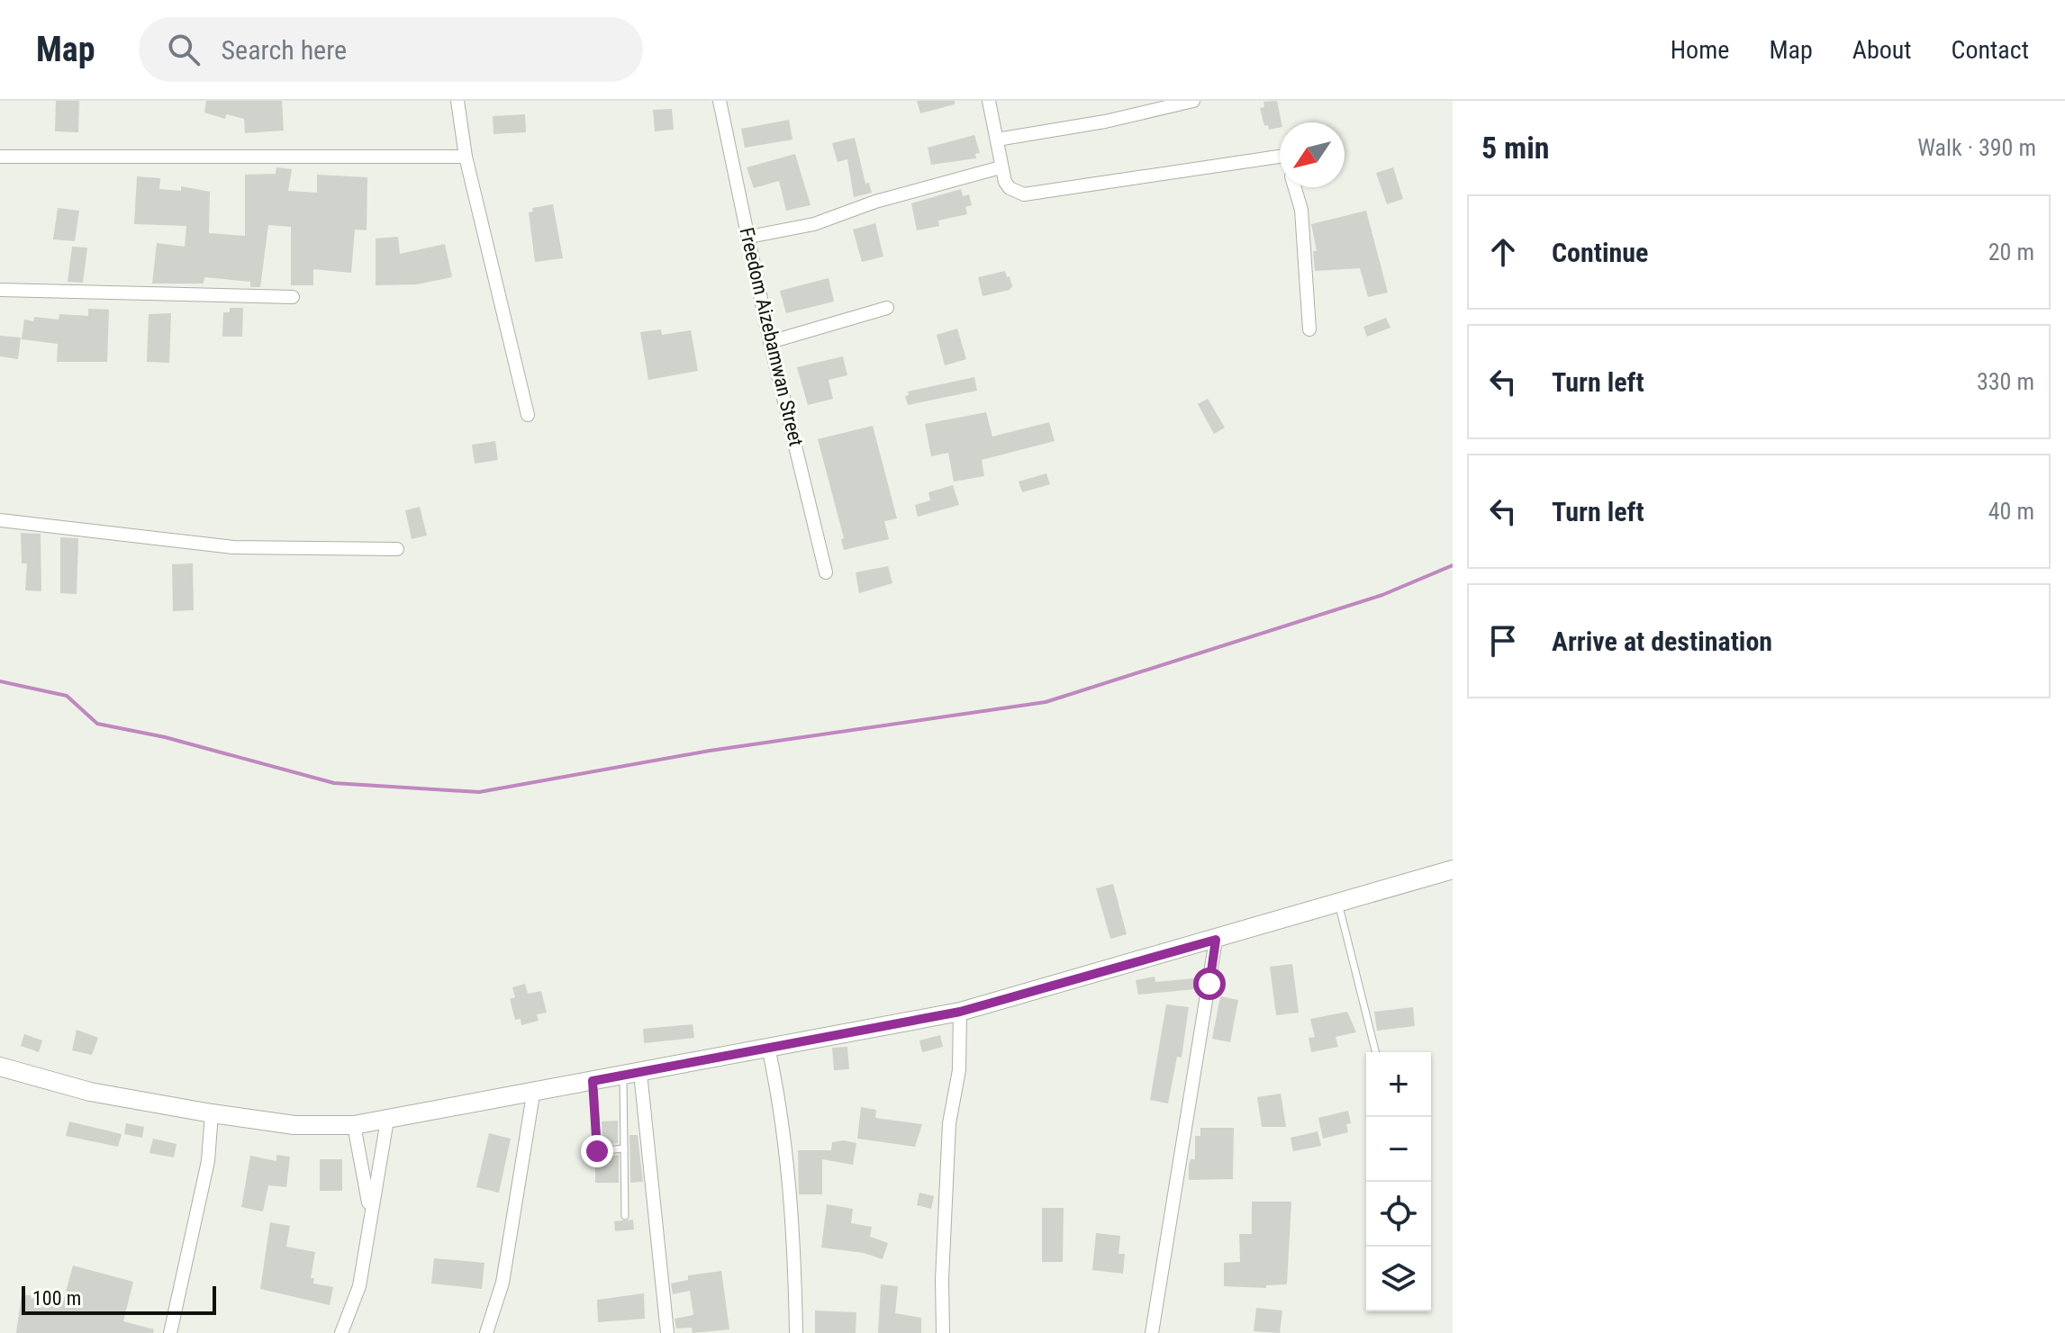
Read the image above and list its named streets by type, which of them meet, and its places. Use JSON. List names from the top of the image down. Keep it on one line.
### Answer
{"streets":{"street":["Freedom Aizebamwan Street"]},"scale_bar":"100 m","north":"bottom left","page":{"header":"Map","search":"Search here","nav":["Home","Map","About","Contact"],"heading":["5 min","Walk · 390 m"],"list":[["Continue","20 m"],["Turn left","330 m"],["Turn left","40 m"],"Arrive at destination"],"map_buttons":["+","−"],"scale":"100 m"}}
